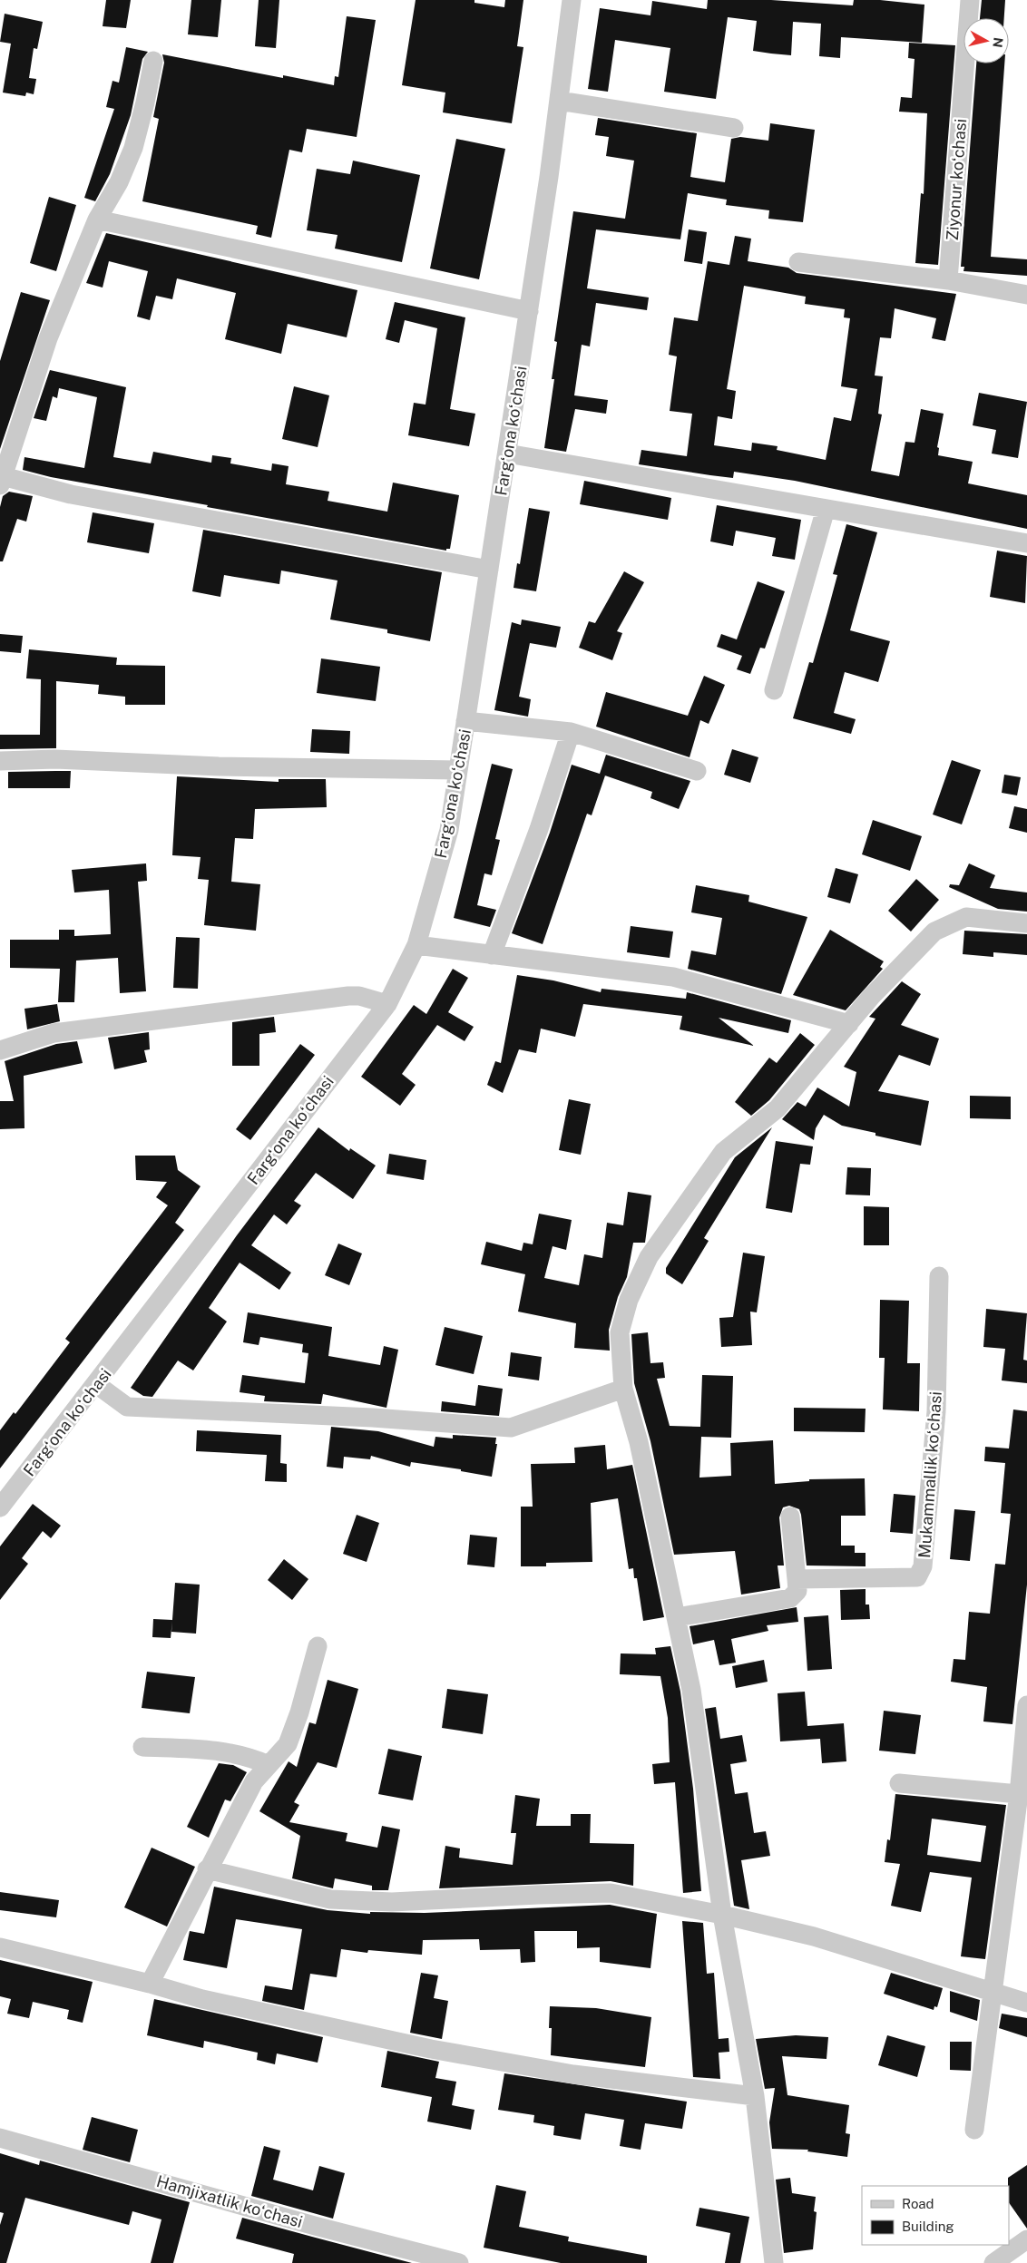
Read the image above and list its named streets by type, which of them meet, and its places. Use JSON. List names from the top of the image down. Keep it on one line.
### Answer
{"streets":{"street":["Ziyonur koʻchasi","Fargʻona koʻchasi","Mukammallik koʻchasi","Hamjixatlik koʻchasi"]},"legend":["Road","Building"],"north":"right"}
